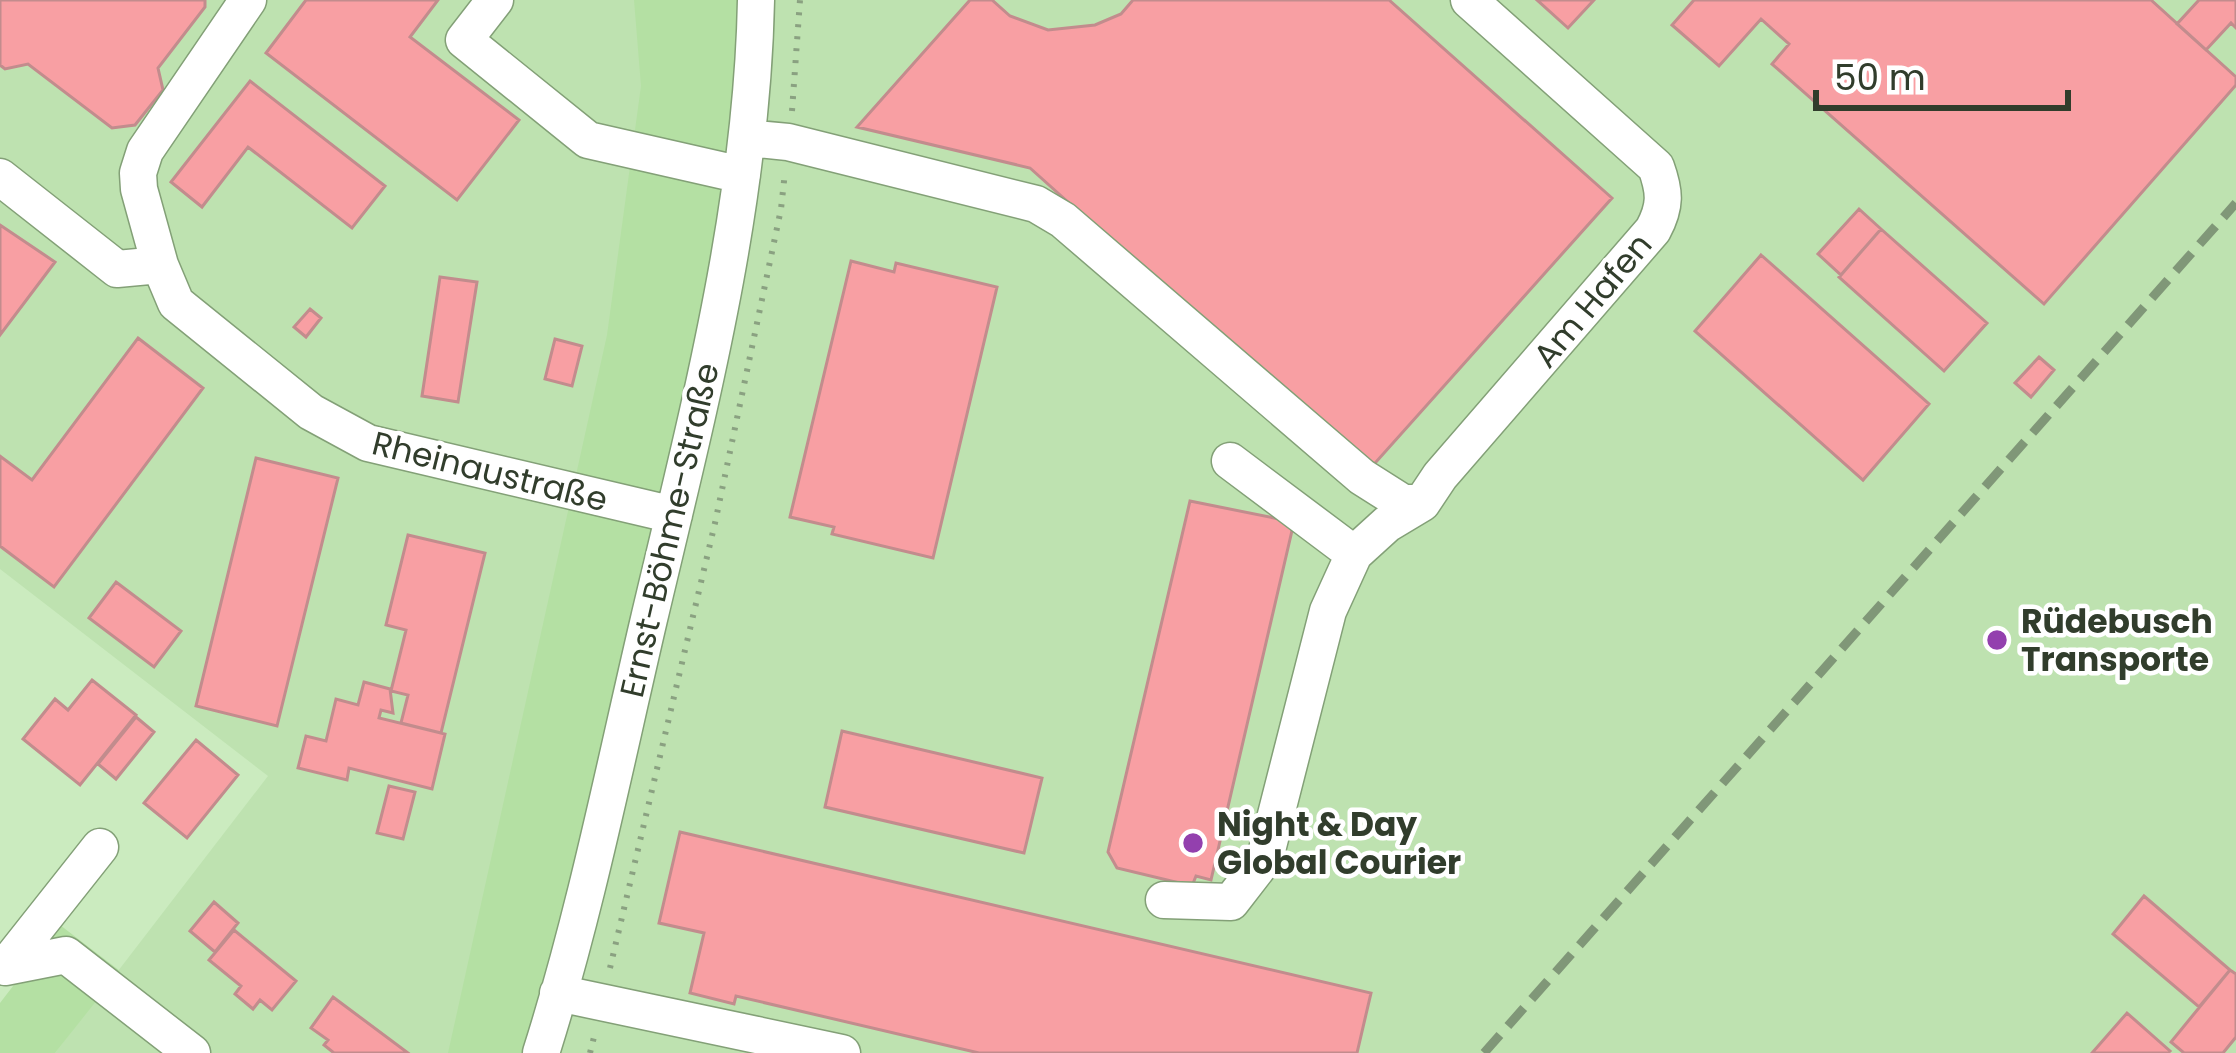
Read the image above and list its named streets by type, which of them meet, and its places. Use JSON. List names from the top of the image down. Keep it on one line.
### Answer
{"streets":{"street":["Am Hafen","Rheinaustraße","Ernst-Böhme-Straße"]},"crossings":[["Rheinaustraße","Ernst-Böhme-Straße"]],"places":["Rüdebusch Transporte","Night & Day Global Courier"],"scale_bar":"50 m"}
